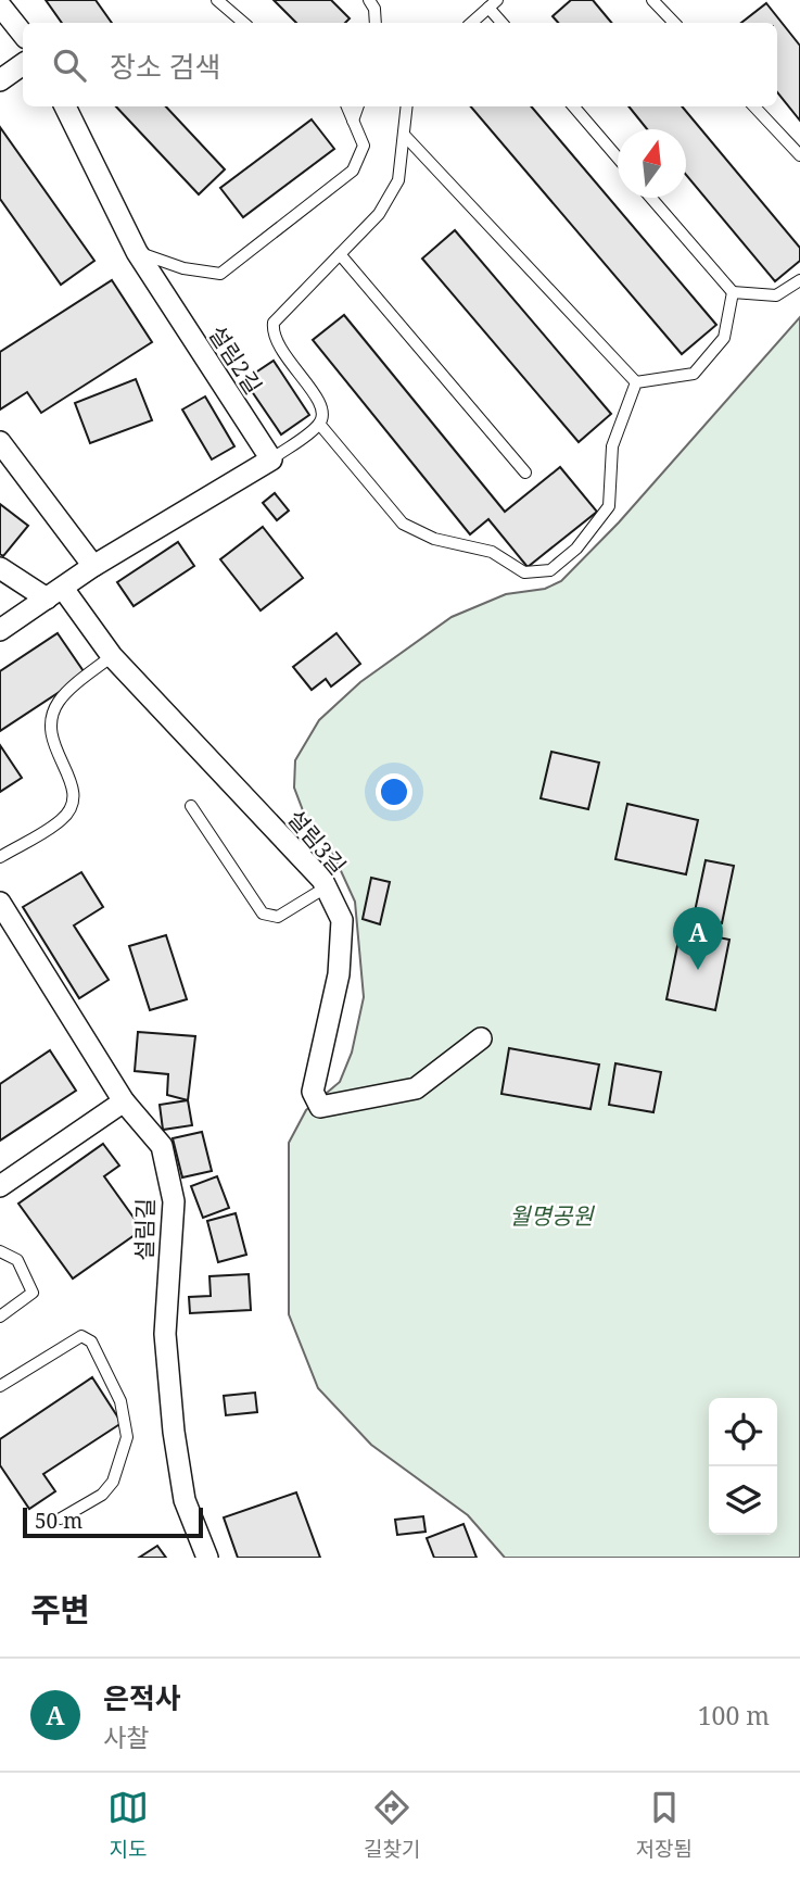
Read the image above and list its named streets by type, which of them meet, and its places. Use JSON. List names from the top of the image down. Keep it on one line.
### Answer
{"streets":{"street":["설림2길","설림3길","설림길"]},"parks":["월명공원"],"scale_bar":"50 m","north":"top","page":{"search":"장소 검색","pins":"A","scale":"50 m","heading":"주변","list":[{"mark":"A","name":"은적사","note":"사찰","value":"100 m"}],"nav":["지도","길찾기","저장됨"]}}
